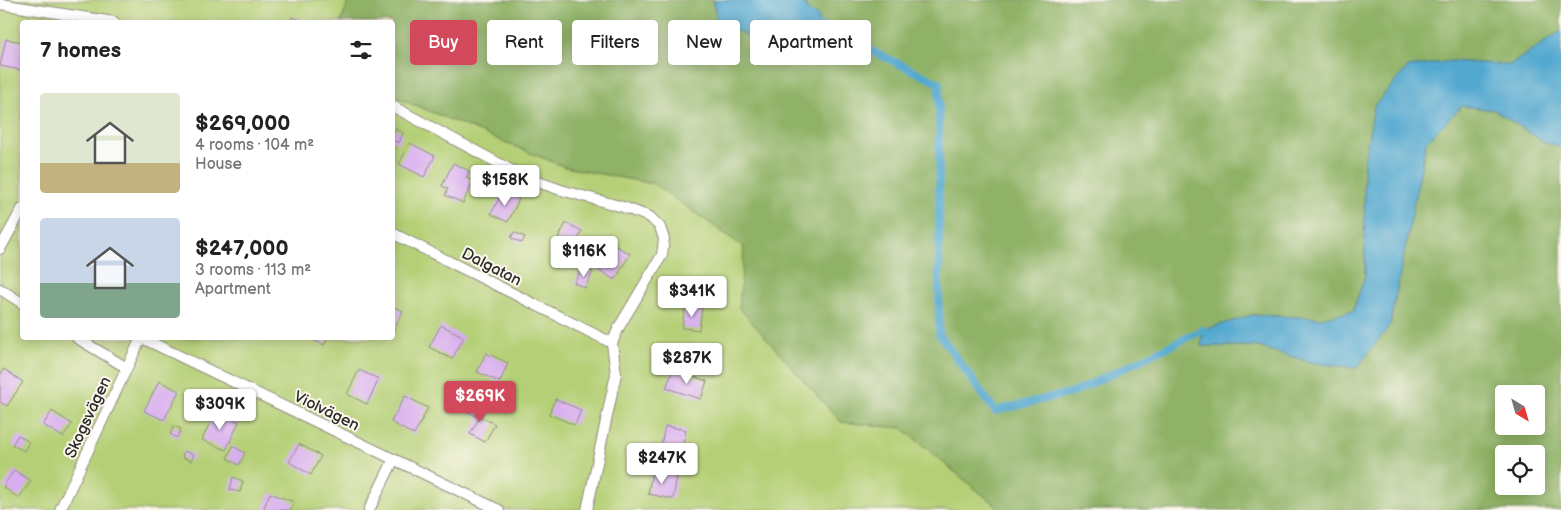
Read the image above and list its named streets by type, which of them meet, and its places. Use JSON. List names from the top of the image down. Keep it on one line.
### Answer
{"streets":{"lane":["Dalgatan","Violvägen","Skogsvägen"]},"north":"bottom right","page":{"chip":["Buy","Rent","Filters","New","Apartment"],"heading":"7 homes","list":[{"name":"$269,000","note":"4 rooms · 104 m² · House"},{"name":"$247,000","note":"3 rooms · 113 m² · Apartment"}],"price":["$158K","$116K","$341K","$287K","$269K","$309K","$247K"]}}
